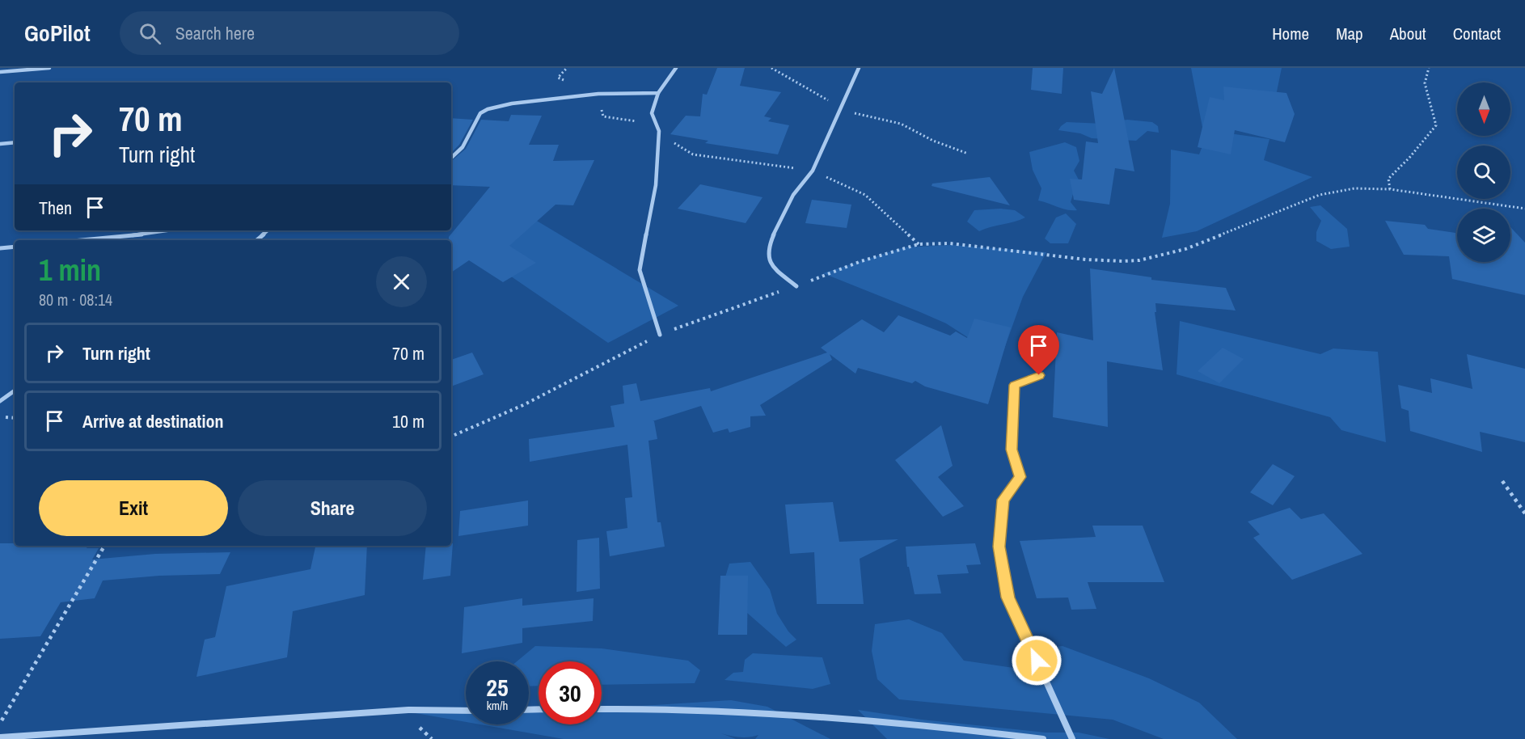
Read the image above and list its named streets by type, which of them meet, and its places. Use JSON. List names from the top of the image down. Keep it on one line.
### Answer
{"north":"bottom","page":{"header":"GoPilot","search":"Search here","nav":["Home","Map","About","Contact"],"turn":["70 m","Turn right"],"then":"Then","heading":["1 min","80 m · 08:14"],"list":[{"name":"Turn right","value":"70 m"},{"name":"Arrive at destination","value":"10 m"}],"buttons":["Exit","Share"],"speed":"25 km/h","limit":"30"}}
